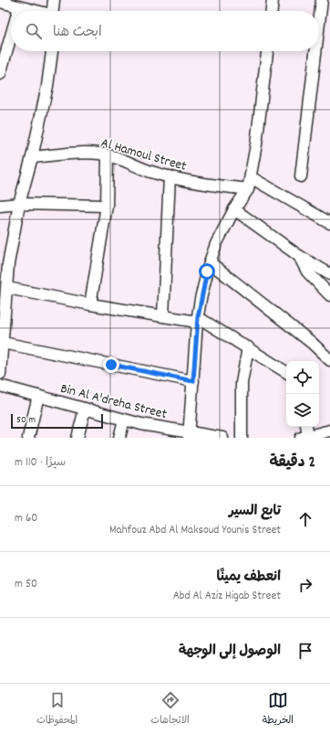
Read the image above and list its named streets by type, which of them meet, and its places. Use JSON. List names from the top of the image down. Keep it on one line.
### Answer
{"streets":{"street":["Al Hamoul Street","Bin Al A'dreha Street"]},"scale_bar":"50 m","page":{"search":"ابحث هنا","scale":"50 m","heading":["2 دقيقة","سيرًا · 110 m"],"list":[["تابع السير","Mahfouz Abd Al Maksoud Younis Street","60 m"],["انعطف يمينًا","Abd Al Aziz Higab Street","50 m"],"الوصول إلى الوجهة"],"nav":["الخريطة","الاتجاهات","المحفوظات"]}}
